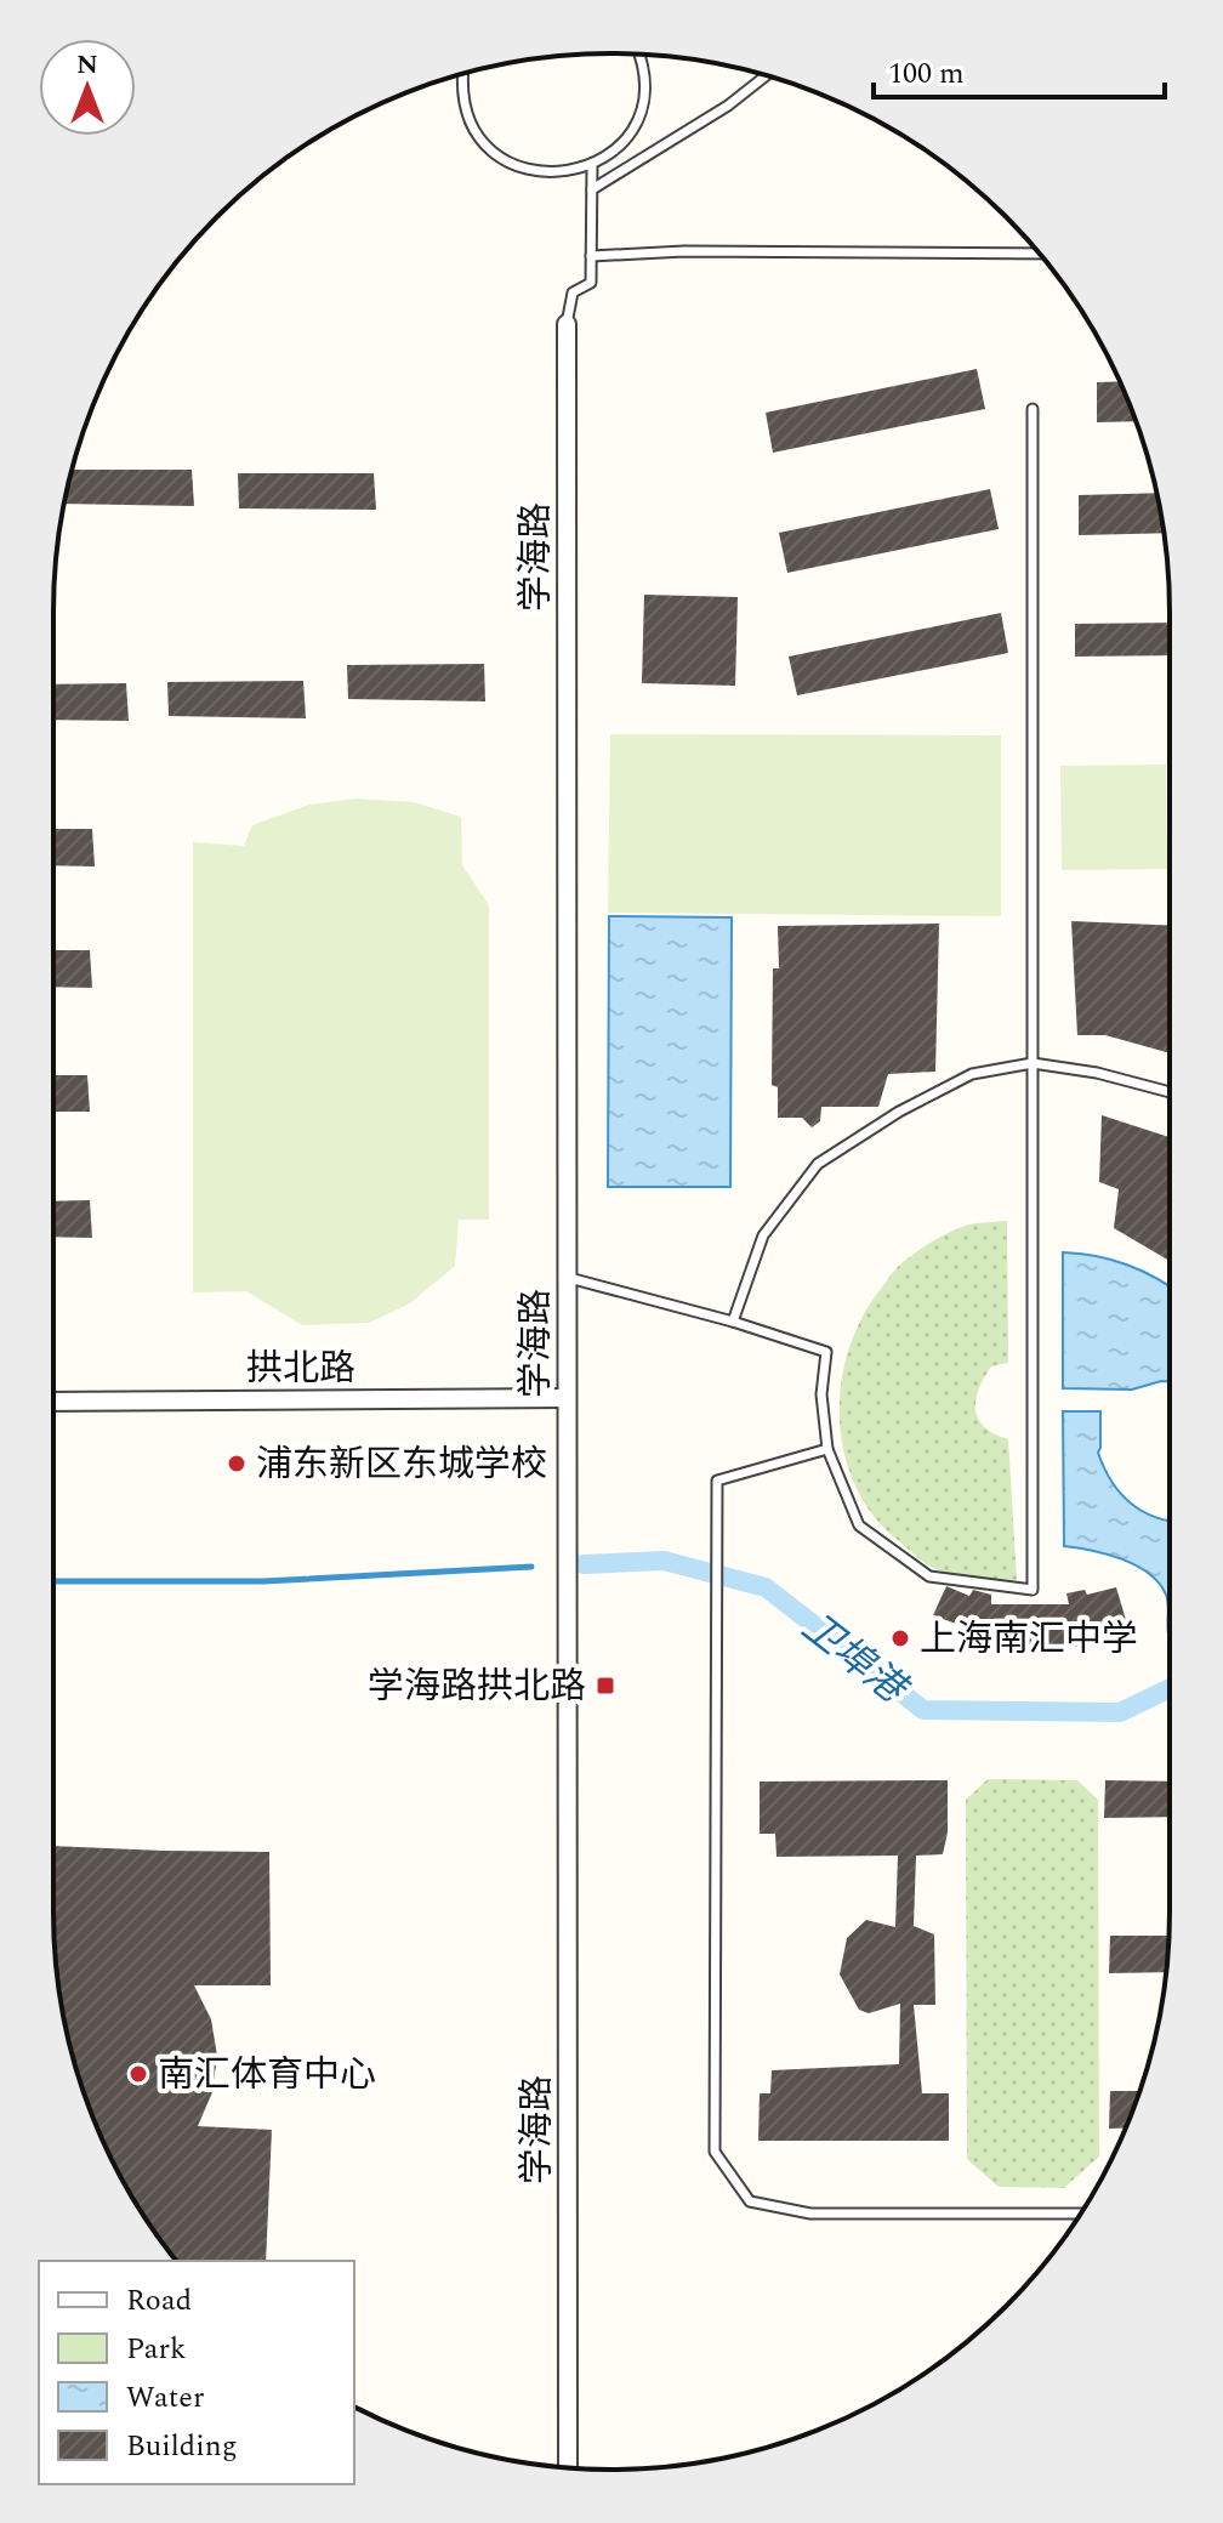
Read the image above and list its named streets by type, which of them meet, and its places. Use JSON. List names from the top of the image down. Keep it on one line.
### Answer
{"streets":{"street":["学海路","拱北路"]},"crossings":[["学海路","拱北路"]],"water":["卫埠港"],"places":{"other":["浦东新区东城学校","上海南汇中学","南汇体育中心"],"transit":["学海路拱北路"]},"legend":["Road","Park","Water","Building"],"scale_bar":"100 m","north":"top"}
